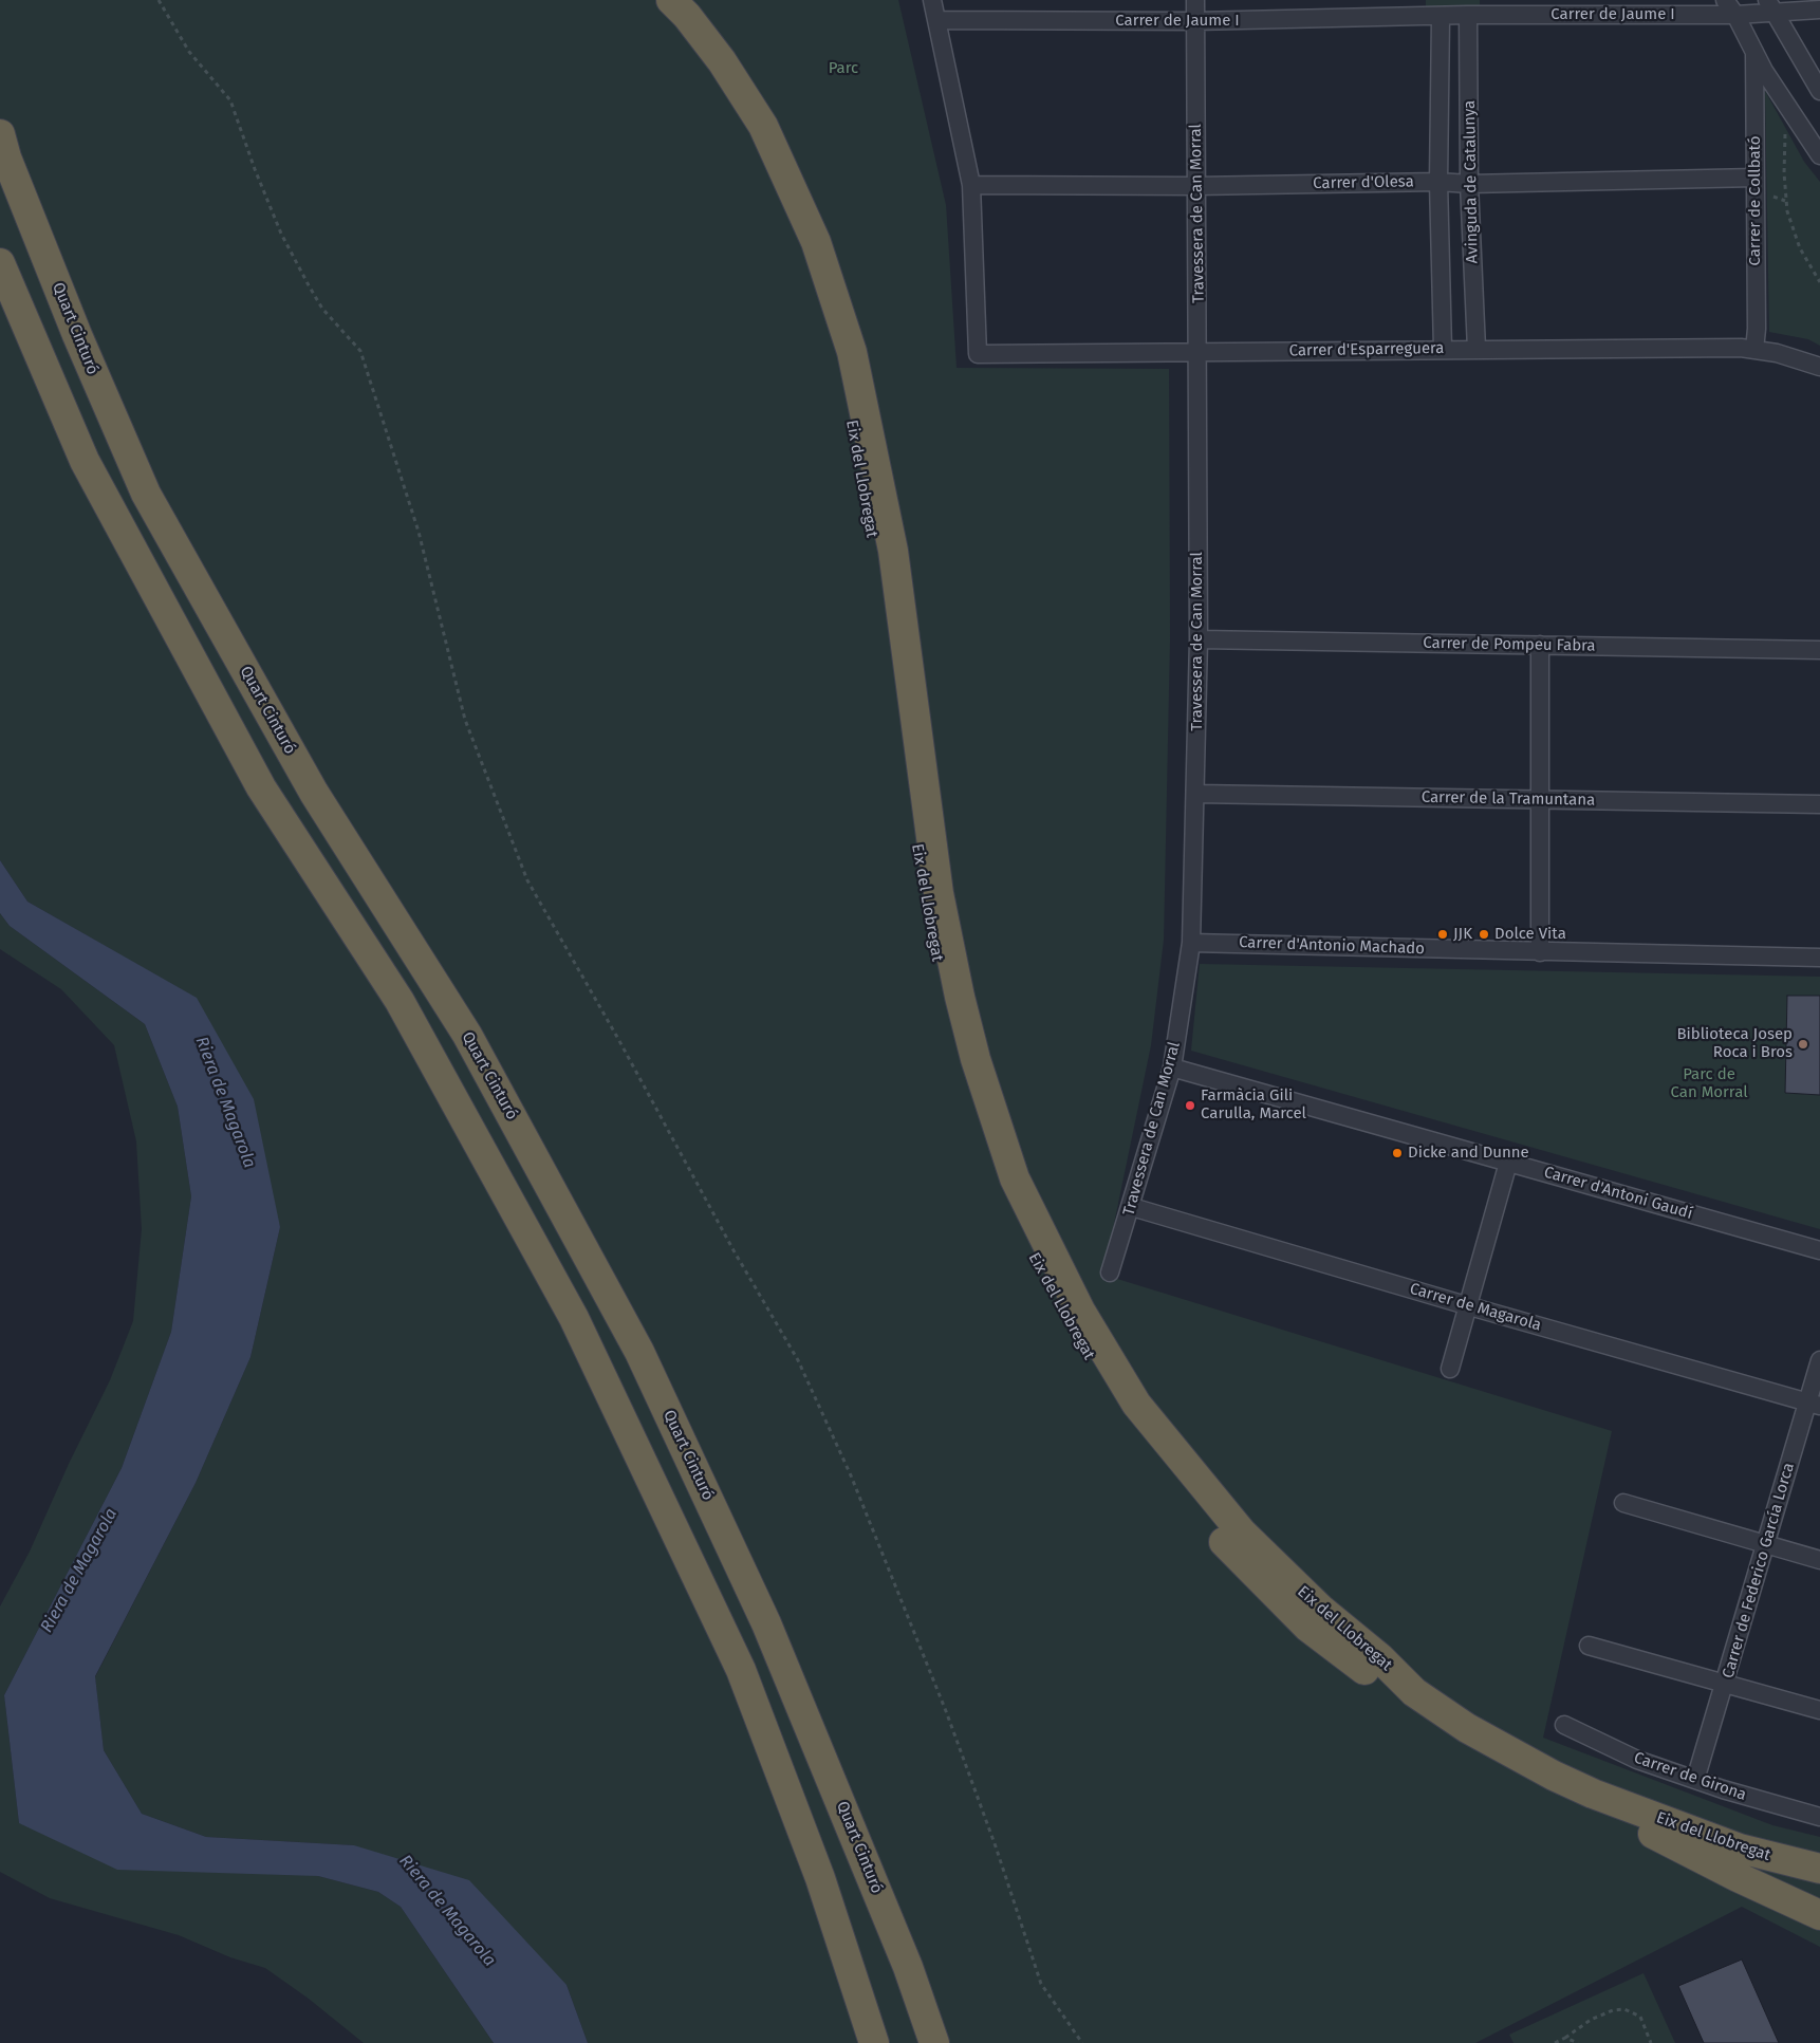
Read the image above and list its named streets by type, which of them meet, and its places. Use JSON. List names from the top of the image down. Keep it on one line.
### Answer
{"streets":{"highway":["Quart Cinturó","Eix del Llobregat"],"street":["Carrer de Jaume I","Avinguda de Catalunya","Carrer d'Olesa","Carrer de Collbató","Travessera de Can Morral","Carrer d'Esparreguera","Carrer de Pompeu Fabra","Carrer de la Tramuntana","Carrer d'Antonio Machado","Carrer d'Antoni Gaudí","Carrer de Magarola","Carrer de Federico García Lorca","Carrer de Girona"]},"crossings":[["Carrer de Jaume I","Avinguda de Catalunya"],["Carrer de Jaume I","Travessera de Can Morral"],["Avinguda de Catalunya","Carrer d'Olesa"],["Avinguda de Catalunya","Carrer d'Esparreguera"],["Carrer d'Olesa","Carrer de Collbató"],["Carrer d'Olesa","Travessera de Can Morral"],["Carrer d'Olesa","Carrer d'Esparreguera"],["Carrer de Collbató","Carrer d'Esparreguera"],["Travessera de Can Morral","Carrer d'Esparreguera"],["Travessera de Can Morral","Carrer de Pompeu Fabra"],["Travessera de Can Morral","Carrer de la Tramuntana"],["Travessera de Can Morral","Carrer d'Antonio Machado"],["Travessera de Can Morral","Carrer d'Antoni Gaudí"],["Travessera de Can Morral","Carrer de Magarola"],["Carrer de Magarola","Carrer de Federico García Lorca"],["Carrer de Federico García Lorca","Carrer de Girona"]],"water":["Riera de Magarola"],"parks":["Parc","Parc de Can Morral"],"places":["JJK","Dolce Vita","Biblioteca Josep Roca i Bros","Farmàcia Gili Carulla, Marcel","Dicke and Dunne"]}
